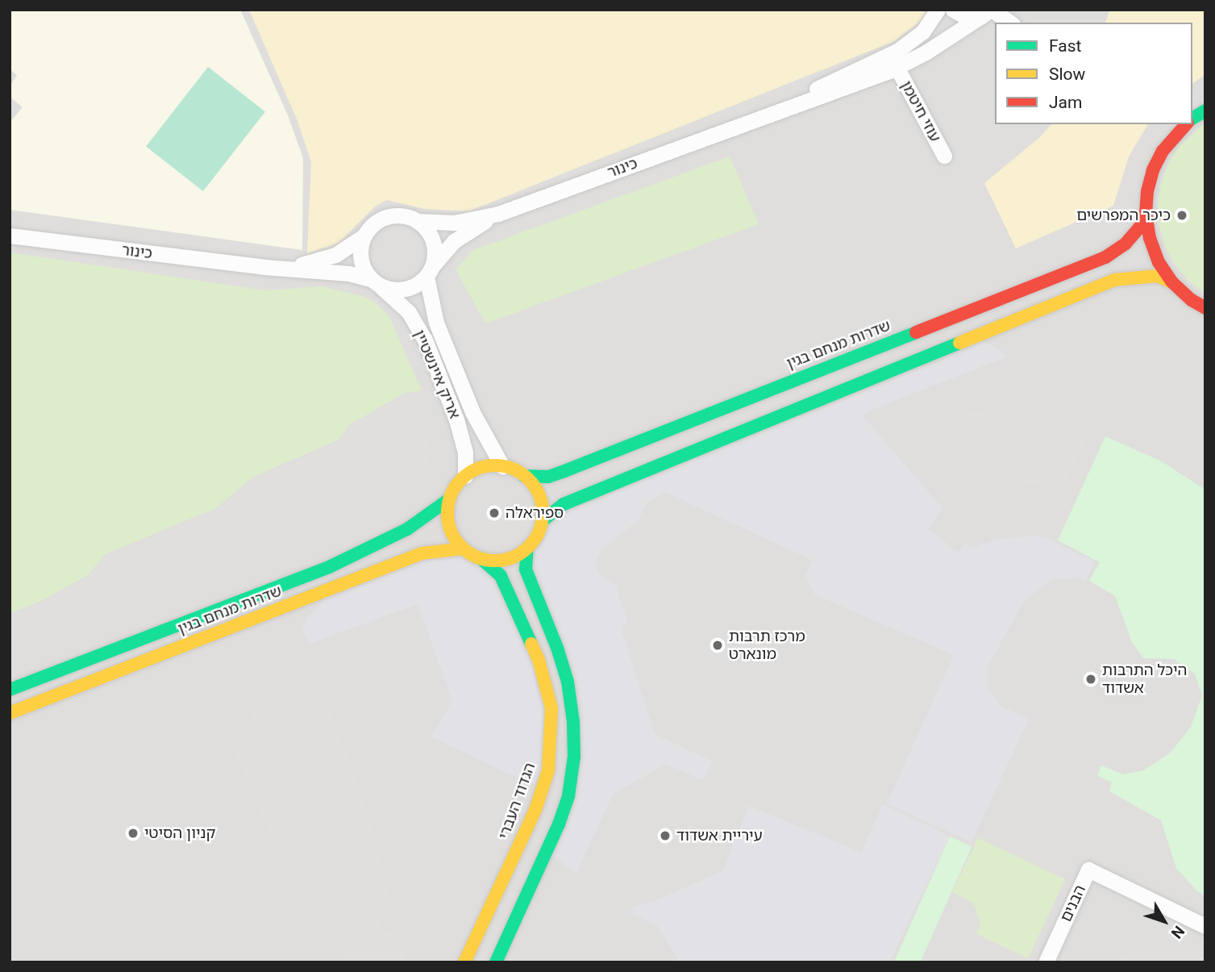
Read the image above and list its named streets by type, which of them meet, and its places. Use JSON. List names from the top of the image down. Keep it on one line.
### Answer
{"streets":{"main road":["שדרות מנחם בגין","הגדוד העברי"],"street":["עוזי חיטמן","כינור","אריק איינשטיין","הבנים"]},"crossings":[["עוזי חיטמן","כינור"],["כינור","אריק איינשטיין"],["שדרות מנחם בגין","אריק איינשטיין"],["שדרות מנחם בגין","הגדוד העברי"],["אריק איינשטיין","הגדוד העברי"]],"places":["כיכר המפרשים","ספיראלה","מרכז תרבות מונארט","היכל התרבות אשדוד","קניון הסיטי","עיריית אשדוד"],"legend":["Fast","Slow","Jam"],"north":"bottom right"}
